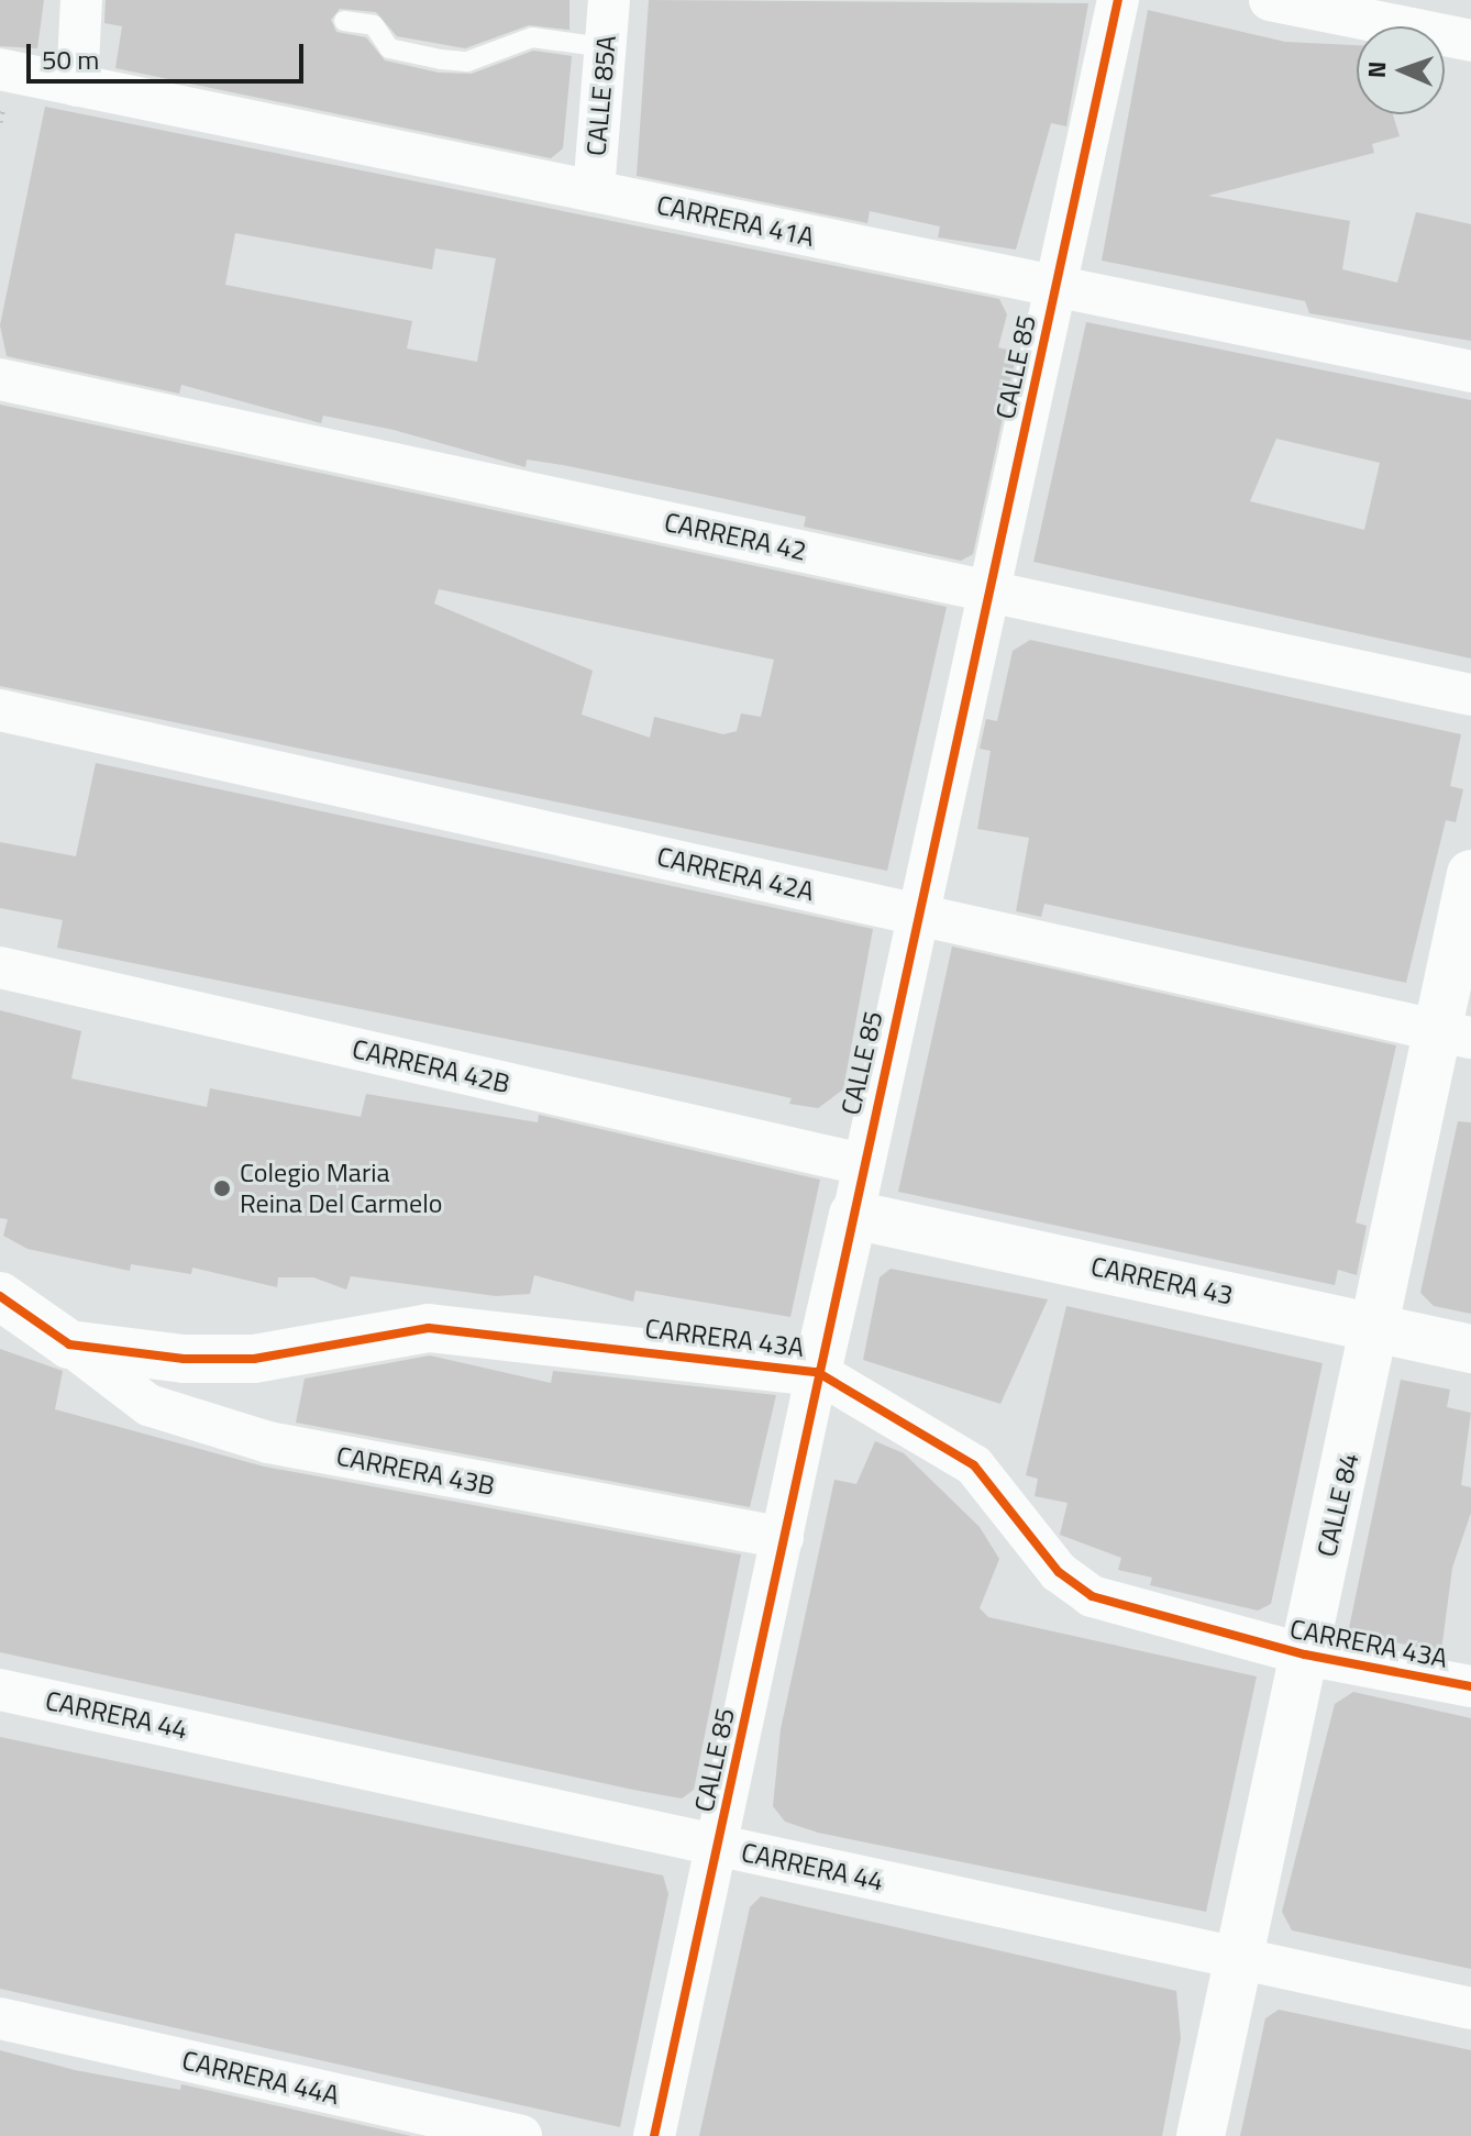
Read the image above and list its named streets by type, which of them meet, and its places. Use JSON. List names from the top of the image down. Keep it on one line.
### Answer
{"streets":{"street":["CALLE 85A","CARRERA 41A","CALLE 85","CARRERA 42","CARRERA 42A","CARRERA 42B","CARRERA 43","CARRERA 43A","CARRERA 43B","CALLE 84","CARRERA 44","CARRERA 44A"]},"crossings":[["CALLE 85A","CARRERA 41A"],["CARRERA 41A","CALLE 85"],["CALLE 85","CARRERA 42"],["CALLE 85","CARRERA 42A"],["CALLE 85","CARRERA 42B"],["CALLE 85","CARRERA 43"],["CALLE 85","CARRERA 43A"],["CALLE 85","CARRERA 43B"],["CALLE 85","CARRERA 44"],["CARRERA 42A","CALLE 84"],["CARRERA 43","CALLE 84"],["CARRERA 43A","CARRERA 43B"],["CARRERA 43A","CALLE 84"],["CALLE 84","CARRERA 44"]],"places":["Colegio Maria Reina Del Carmelo"],"scale_bar":"50 m","north":"left"}
